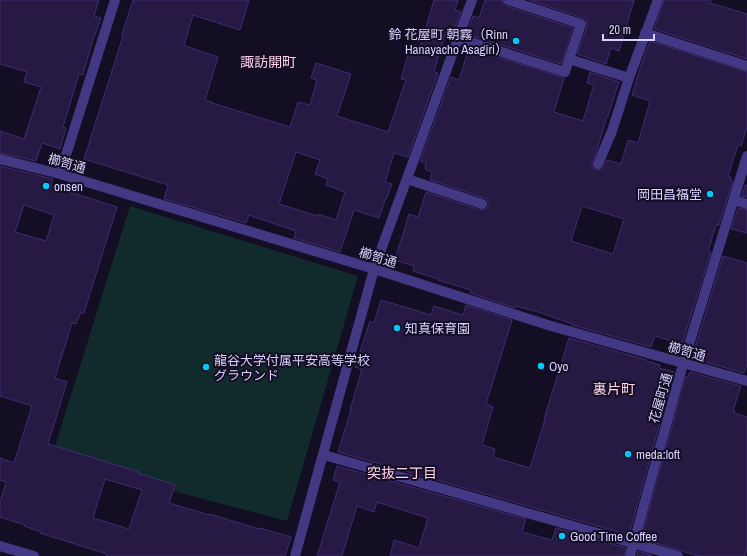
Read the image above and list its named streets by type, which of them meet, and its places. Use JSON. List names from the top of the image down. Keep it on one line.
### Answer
{"streets":{"street":["櫛笥通","花屋町通"]},"crossings":[["櫛笥通","花屋町通"]],"districts":["諏訪開町","裏片町","突抜二丁目"],"places":["鈴 花屋町 朝霧（Rinn Hanayacho Asagiri）","onsen","岡田昌福堂","知真保育園","Oyo","龍谷大学付属平安高等学校 グラウンド","meda:loft","Good Time Coffee"],"scale_bar":"20 m"}
